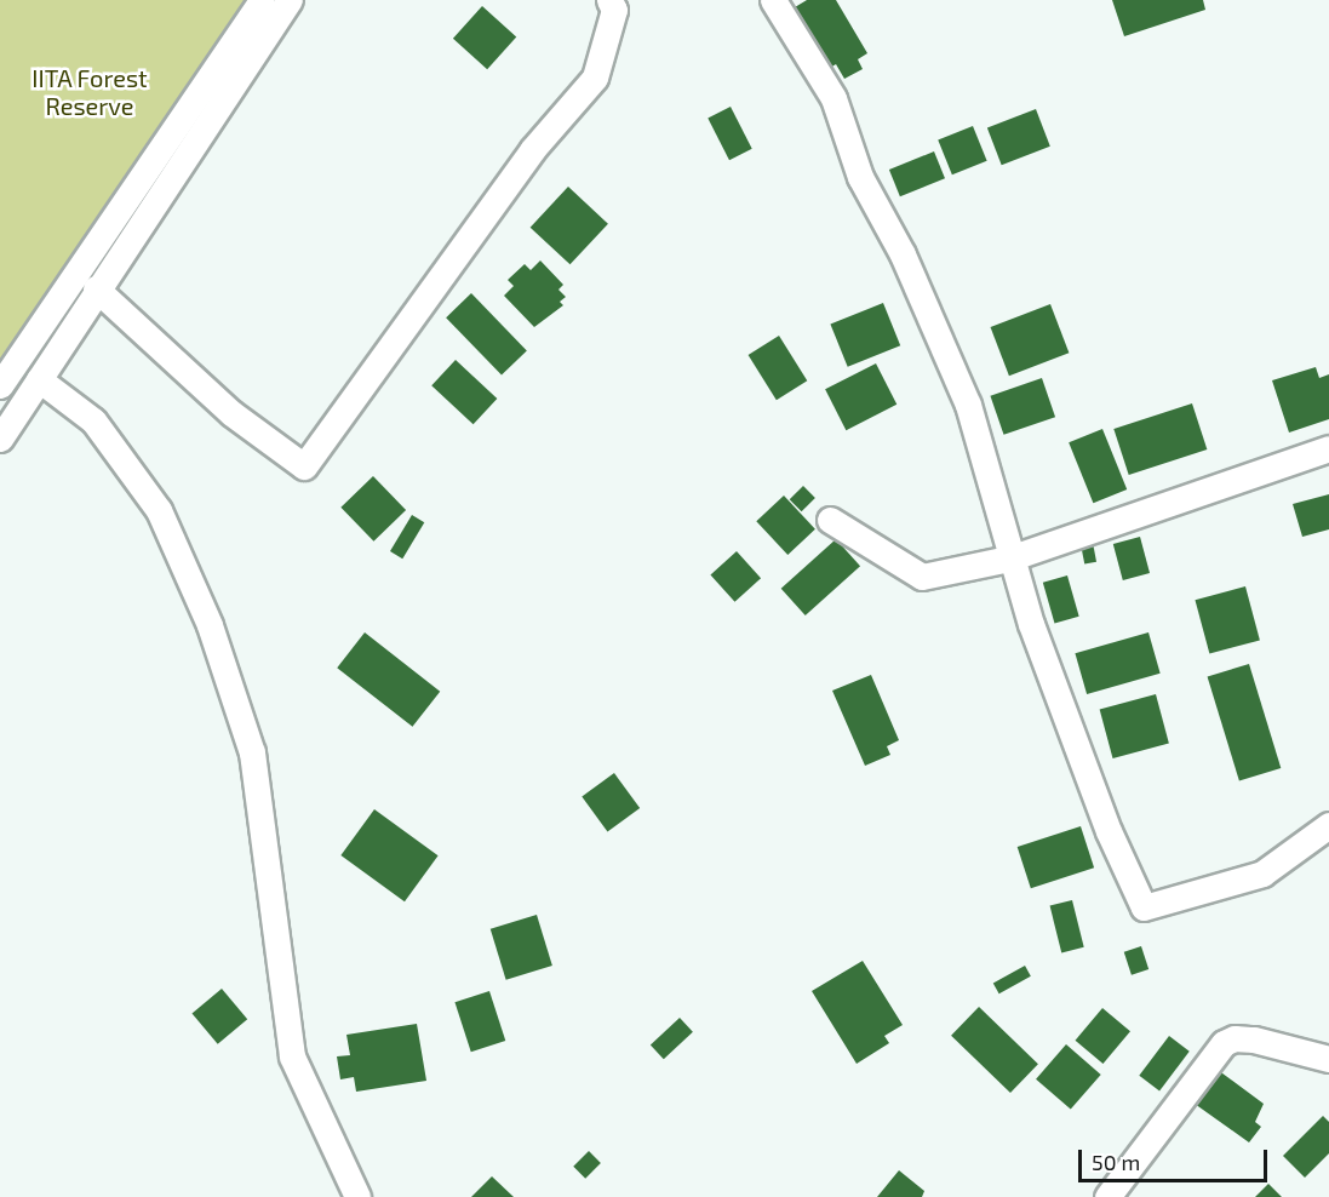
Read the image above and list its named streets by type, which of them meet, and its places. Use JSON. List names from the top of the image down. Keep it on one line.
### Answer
{"parks":["IITA Forest Reserve"],"scale_bar":"50 m"}
